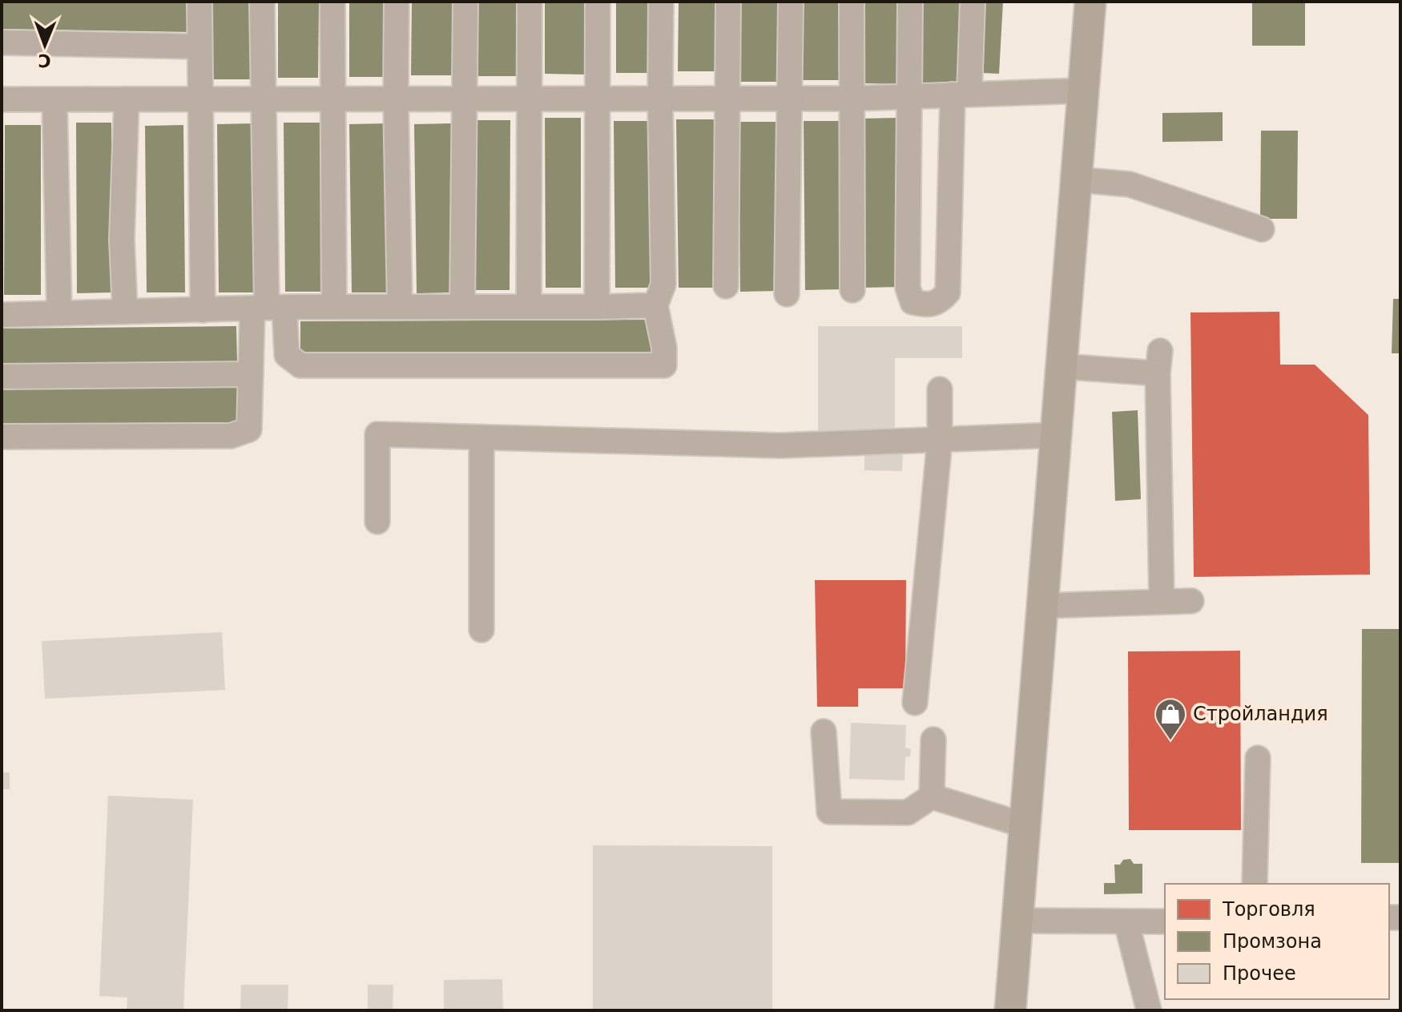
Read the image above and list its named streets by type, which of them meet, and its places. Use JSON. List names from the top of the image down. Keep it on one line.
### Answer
{"places":{"shop":["Стройландия"]},"legend":["Торговля","Промзона","Прочее"],"north":"bottom"}
